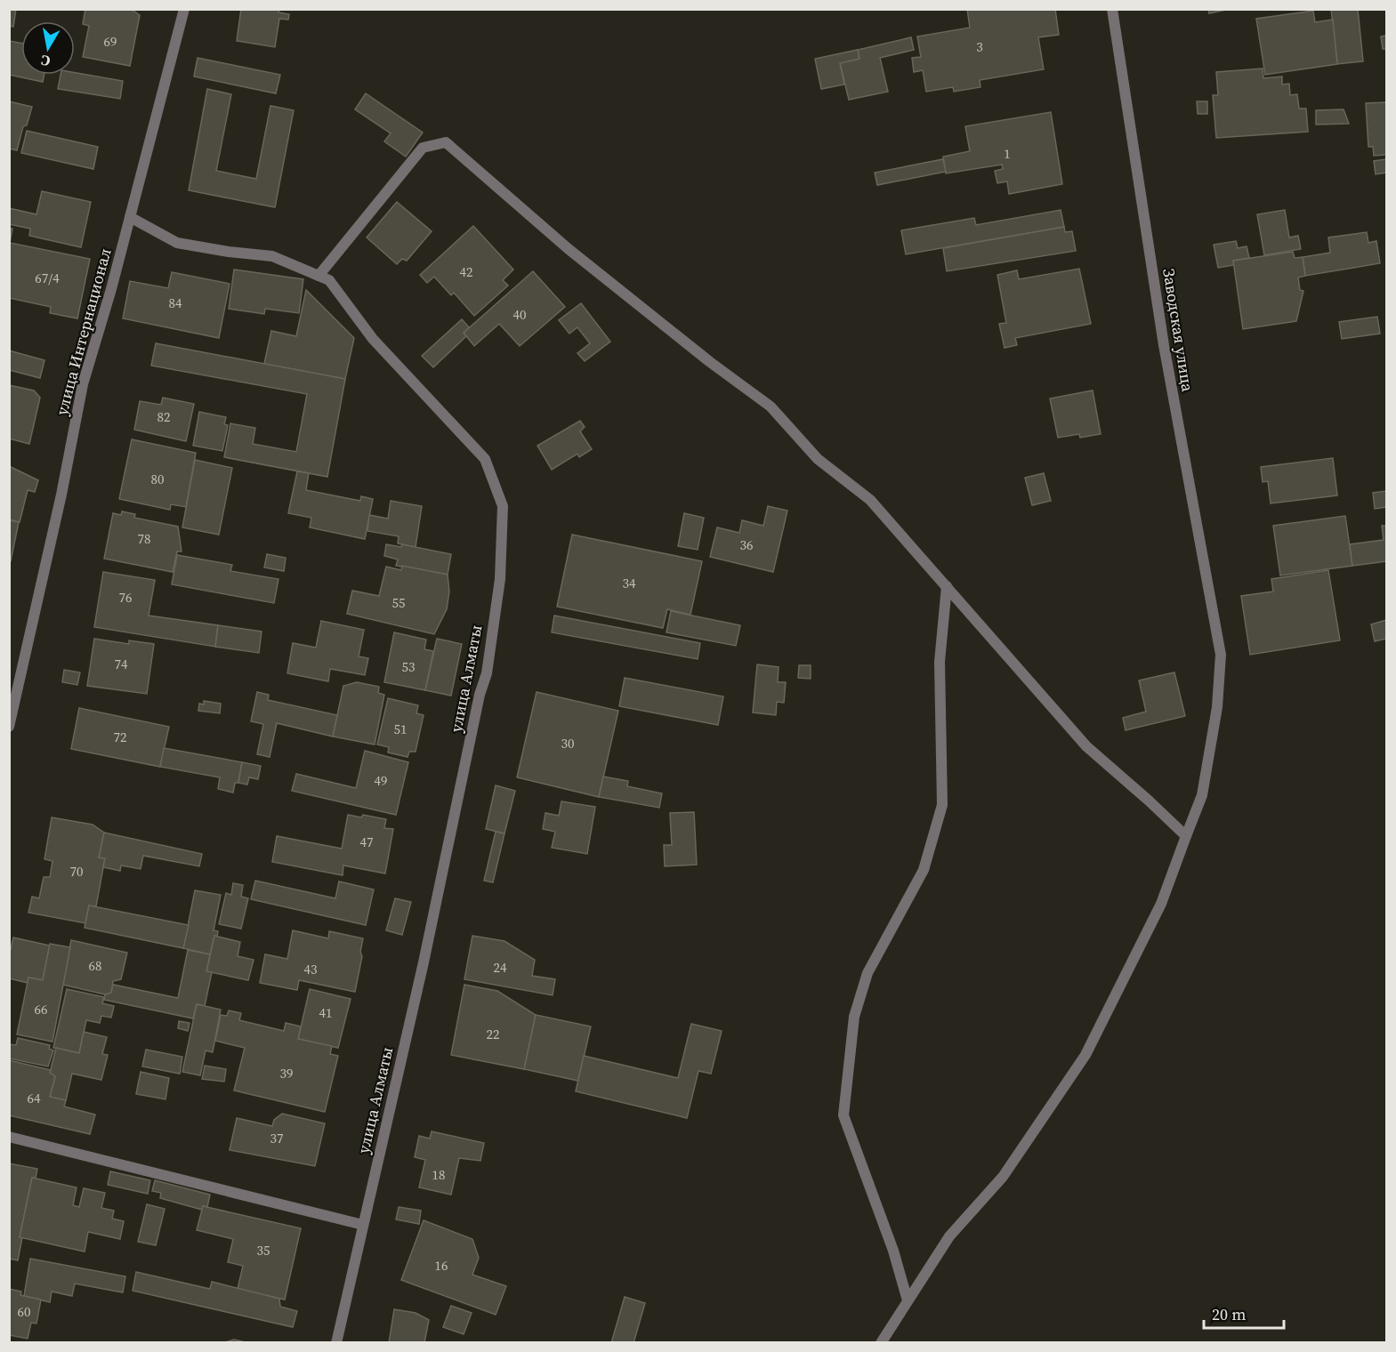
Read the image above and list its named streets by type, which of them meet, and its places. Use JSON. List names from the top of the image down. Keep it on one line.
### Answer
{"streets":{"street":["Заводская улица","улица Интернационал","улица Алматы"]},"crossings":[["улица Интернационал","улица Алматы"]],"house_numbers":["69","3","1","42","67/4","84","40","82","80","78","36","34","76","55","74","53","51","72","30","49","47","70","68","24","43","66","41","22","39","64","37","18","35","16","60"],"scale_bar":"20 m","north":"bottom"}
